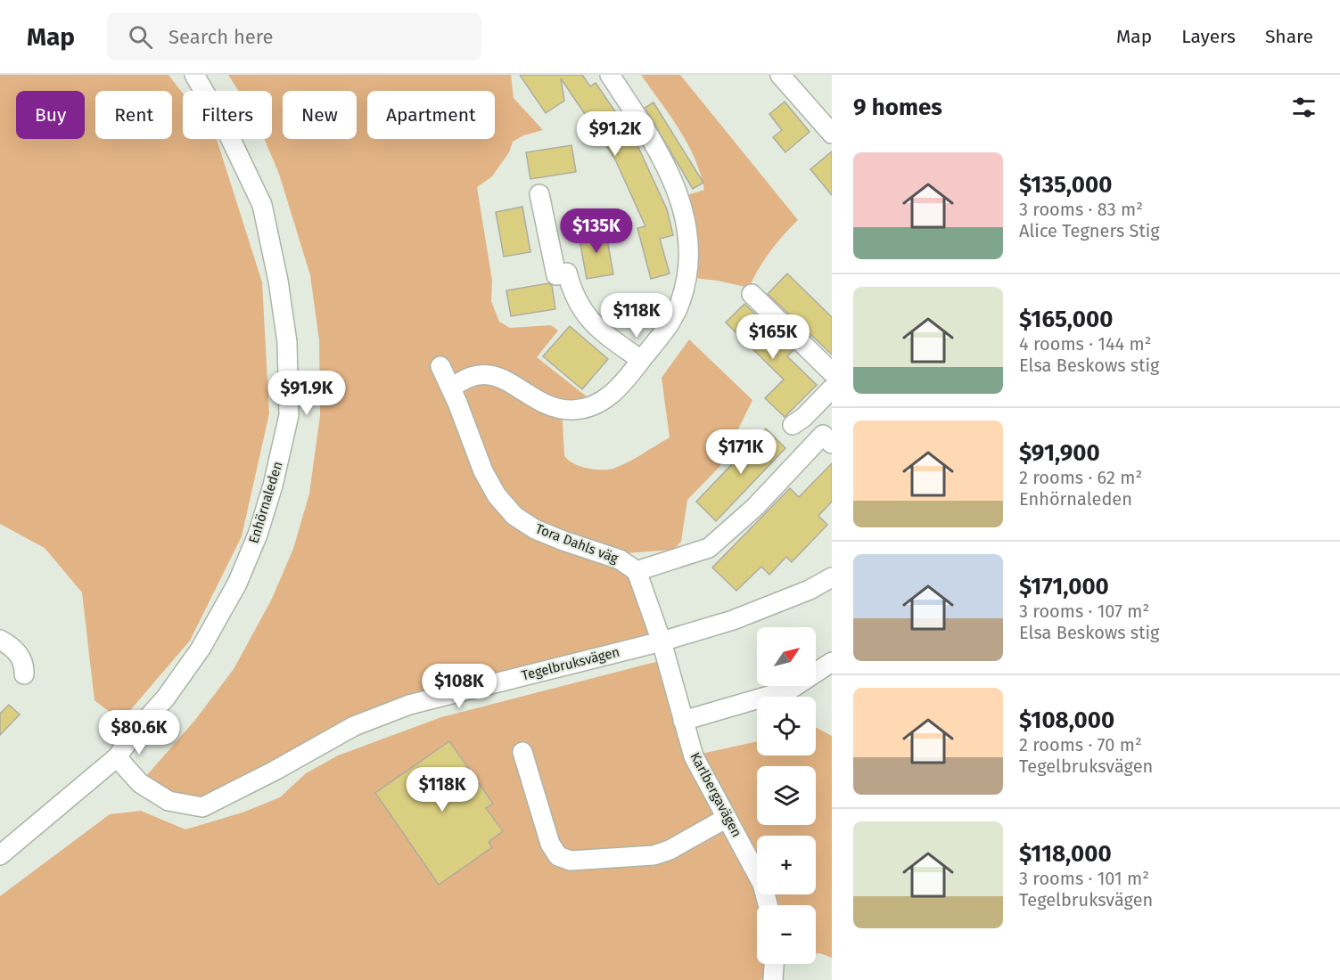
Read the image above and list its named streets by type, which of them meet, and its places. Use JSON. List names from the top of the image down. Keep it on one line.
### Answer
{"streets":{"street":["Enhörnaleden","Tora Dahls väg","Tegelbruksvägen","Karlbergavägen"]},"crossings":[["Enhörnaleden","Tegelbruksvägen"],["Tegelbruksvägen","Karlbergavägen"]],"north":"top right","page":{"header":"Map","search":"Search here","nav":["Map","Layers","Share"],"heading":"9 homes","chip":["Buy","Rent","Filters","New","Apartment"],"price":["$91.2K","$135K","$118K","$165K","$91.9K","$171K","$108K","$80.6K","$118K"],"list":[{"name":"$135,000","note":"3 rooms · 83 m² · Alice Tegners Stig"},{"name":"$165,000","note":"4 rooms · 144 m² · Elsa Beskows stig"},{"name":"$91,900","note":"2 rooms · 62 m² · Enhörnaleden"},{"name":"$171,000","note":"3 rooms · 107 m² · Elsa Beskows stig"},{"name":"$108,000","note":"2 rooms · 70 m² · Tegelbruksvägen"},{"name":"$118,000","note":"3 rooms · 101 m² · Tegelbruksvägen"}],"map_buttons":["+","−"]}}
